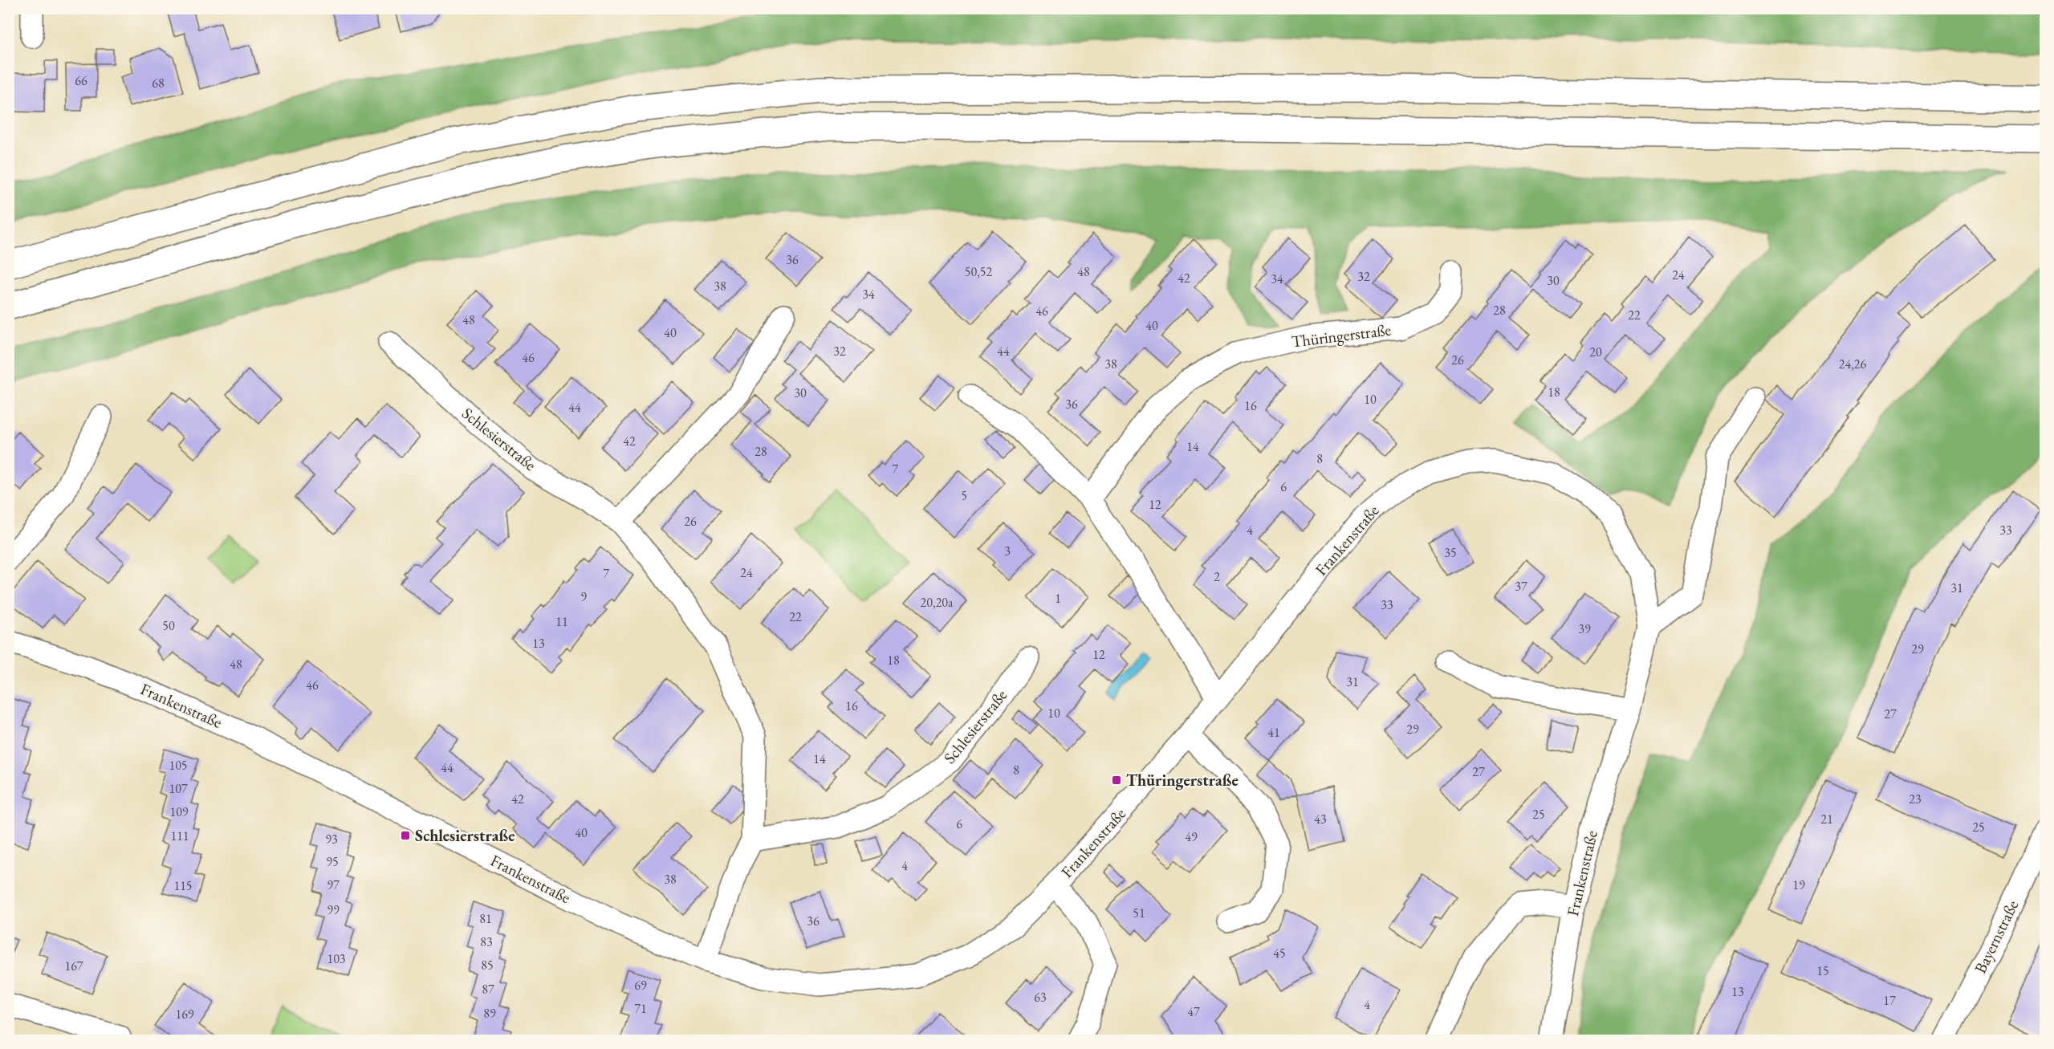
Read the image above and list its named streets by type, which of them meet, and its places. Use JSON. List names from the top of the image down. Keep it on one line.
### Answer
{"streets":{"street":["Thüringerstraße","Schlesierstraße","Frankenstraße","Bayernstraße"]},"crossings":[["Schlesierstraße","Frankenstraße"]],"places":{"transit":["Thüringerstraße","Schlesierstraße"]},"house_numbers":["66","68","36","50,52","48","24","32","42","34","30","38","34","28","46","22","48","40","40","32","44","20","46","26","38","24,26","18","30","10","36","16","44","42","14","28","8","7","6","5","12","26","4","33","3","35","24","7","2","37","31","9","1","20,20a","33","22","11","50","39","13","29","12","18","48","31","46","16","10","27","29","41","14","105","44","8","27","107","42","23","109","25","43","21","6","25","40","111","49","93","95","4","38","97","19","115","99","51","81","36","83","45","103","85","167","15","69","87","13","63","17","4","71","47","89","169"]}
